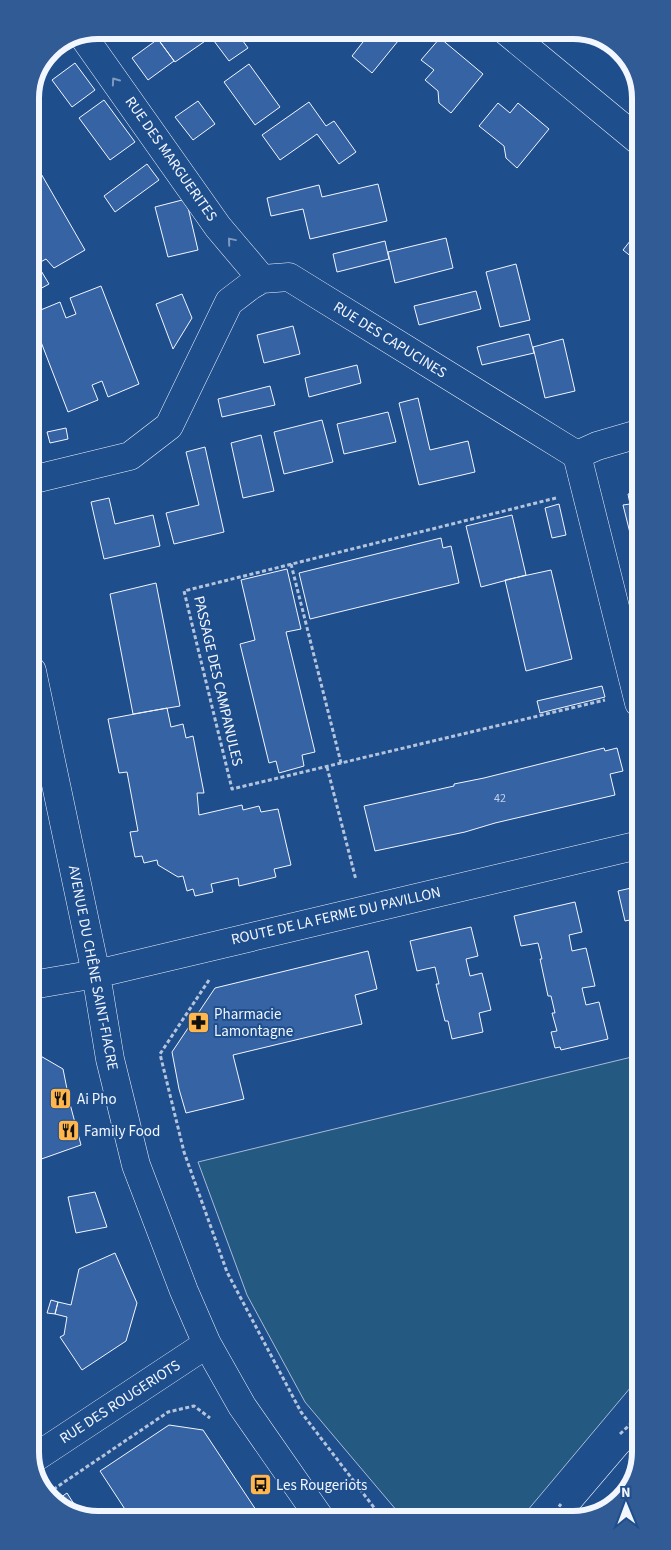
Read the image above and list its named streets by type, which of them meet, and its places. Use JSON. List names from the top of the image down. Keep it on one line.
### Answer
{"streets":{"street":["RUE DES MARGUERITES","RUE DES CAPUCINES","ROUTE DE LA FERME DU PAVILLON","AVENUE DU CHÊNE SAINT-FIACRE","RUE DES ROUGERIOTS"],"path":["PASSAGE DES CAMPANULES"]},"crossings":[["RUE DES MARGUERITES","RUE DES CAPUCINES"],["ROUTE DE LA FERME DU PAVILLON","AVENUE DU CHÊNE SAINT-FIACRE"],["AVENUE DU CHÊNE SAINT-FIACRE","RUE DES ROUGERIOTS"]],"one_way":["RUE DES MARGUERITES"],"places":{"pharmacy":["Pharmacie Lamontagne"],"restaurant":["Ai Pho","Family Food"],"bus stop":["Les Rougeriots"]},"house_numbers":["42"],"north":"top"}
